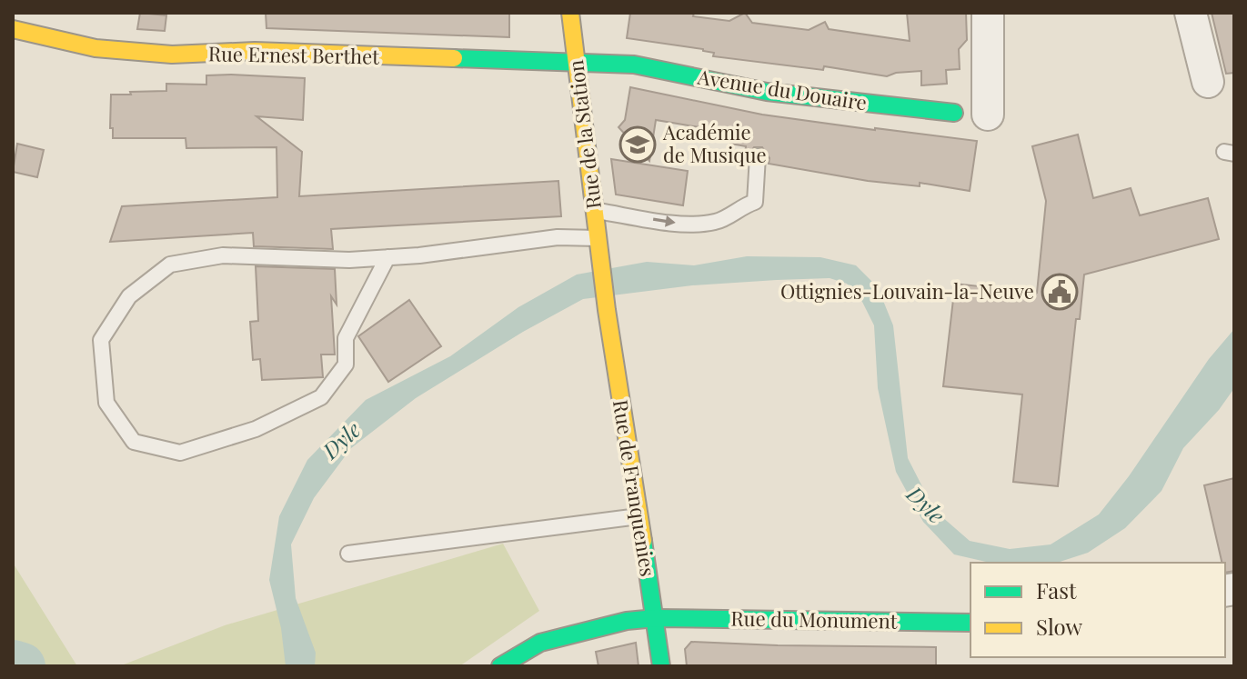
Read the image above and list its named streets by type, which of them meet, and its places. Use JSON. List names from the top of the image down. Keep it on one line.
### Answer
{"streets":{"street":["Rue Ernest Berthet","Avenue du Douaire","Rue de la Station","Rue de Franquenies","Rue du Monument"]},"crossings":[["Rue Ernest Berthet","Avenue du Douaire"],["Rue Ernest Berthet","Rue de la Station"],["Avenue du Douaire","Rue de la Station"],["Rue de la Station","Rue de Franquenies"],["Rue de Franquenies","Rue du Monument"]],"water":["Dyle"],"places":{"school or university":["Académie de Musique"],"public building":["Ottignies-Louvain-la-Neuve"]},"legend":["Fast","Slow"]}
